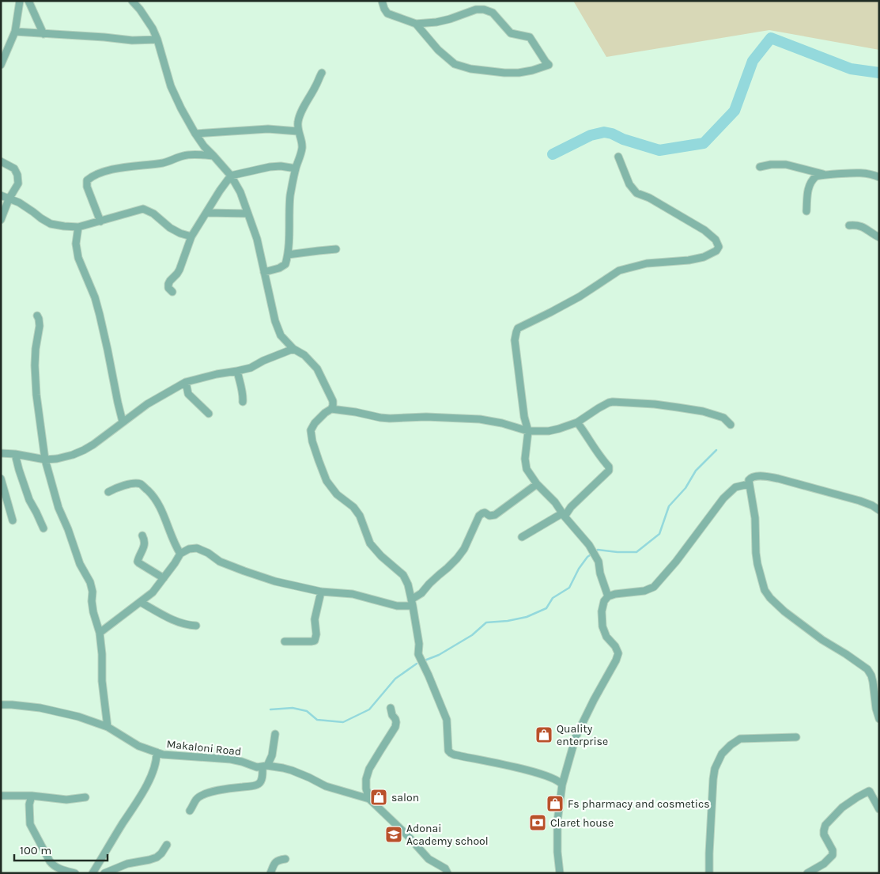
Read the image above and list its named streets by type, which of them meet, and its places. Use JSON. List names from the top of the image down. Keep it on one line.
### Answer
{"streets":{"street":["Makaloni Road"]},"places":{"shop":["Quality enterprise","salon","Fs pharmacy and cosmetics"],"bank":["Claret house"],"school or university":["Adonai Academy school"]},"scale_bar":"100 m"}
